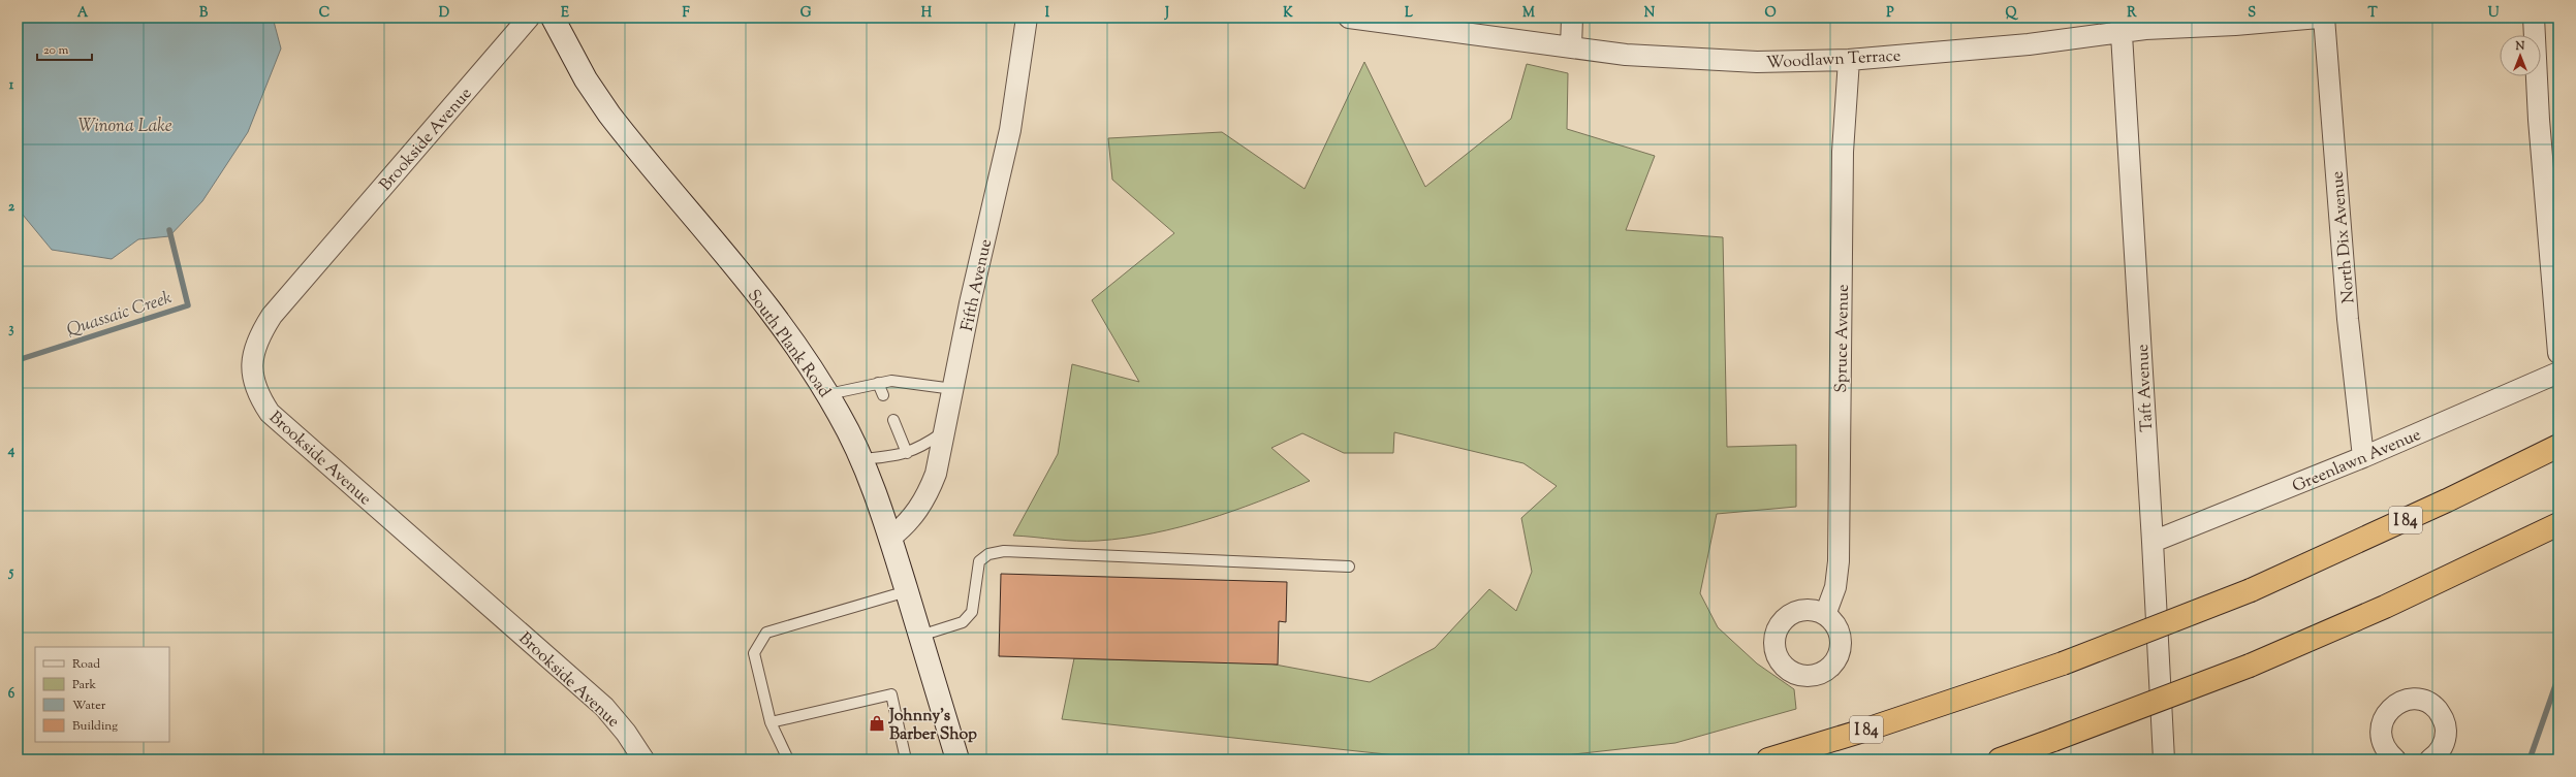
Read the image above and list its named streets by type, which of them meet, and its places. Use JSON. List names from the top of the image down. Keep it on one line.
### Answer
{"streets":{"highway":["I 84"],"main road":["South Plank Road"],"street":["Woodlawn Terrace","Brookside Avenue","North Dix Avenue","Fifth Avenue","Spruce Avenue","Taft Avenue","Greenlawn Avenue"]},"crossings":[["Woodlawn Terrace","Spruce Avenue"],["Woodlawn Terrace","Taft Avenue"],["North Dix Avenue","Greenlawn Avenue"],["Fifth Avenue","South Plank Road"],["Taft Avenue","Greenlawn Avenue"]],"water":["Winona Lake","Quassaic Creek"],"places":{"shop":["Johnny’s Barber Shop"]},"legend":["Road","Park","Water","Building"],"scale_bar":"20 m","north":"top","grid":{"columns":["A","B","C","D","E","F","G","H","I","J","K","L","M","N","O","P","Q","R","S","T","U"],"rows":["1","2","3","4","5","6"]}}
